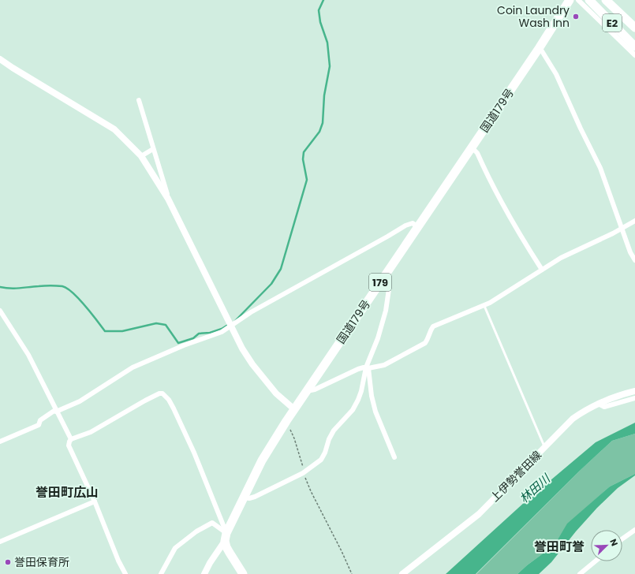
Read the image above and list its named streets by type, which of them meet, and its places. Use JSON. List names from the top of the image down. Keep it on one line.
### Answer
{"streets":{"highway":["E2","国道179号","179"],"street":["上伊勢誉田線"]},"districts":["誉田町広山","誉田町誉"],"water":["林田川"],"places":["Coin Laundry Wash Inn","誉田保育所"],"north":"top right"}
